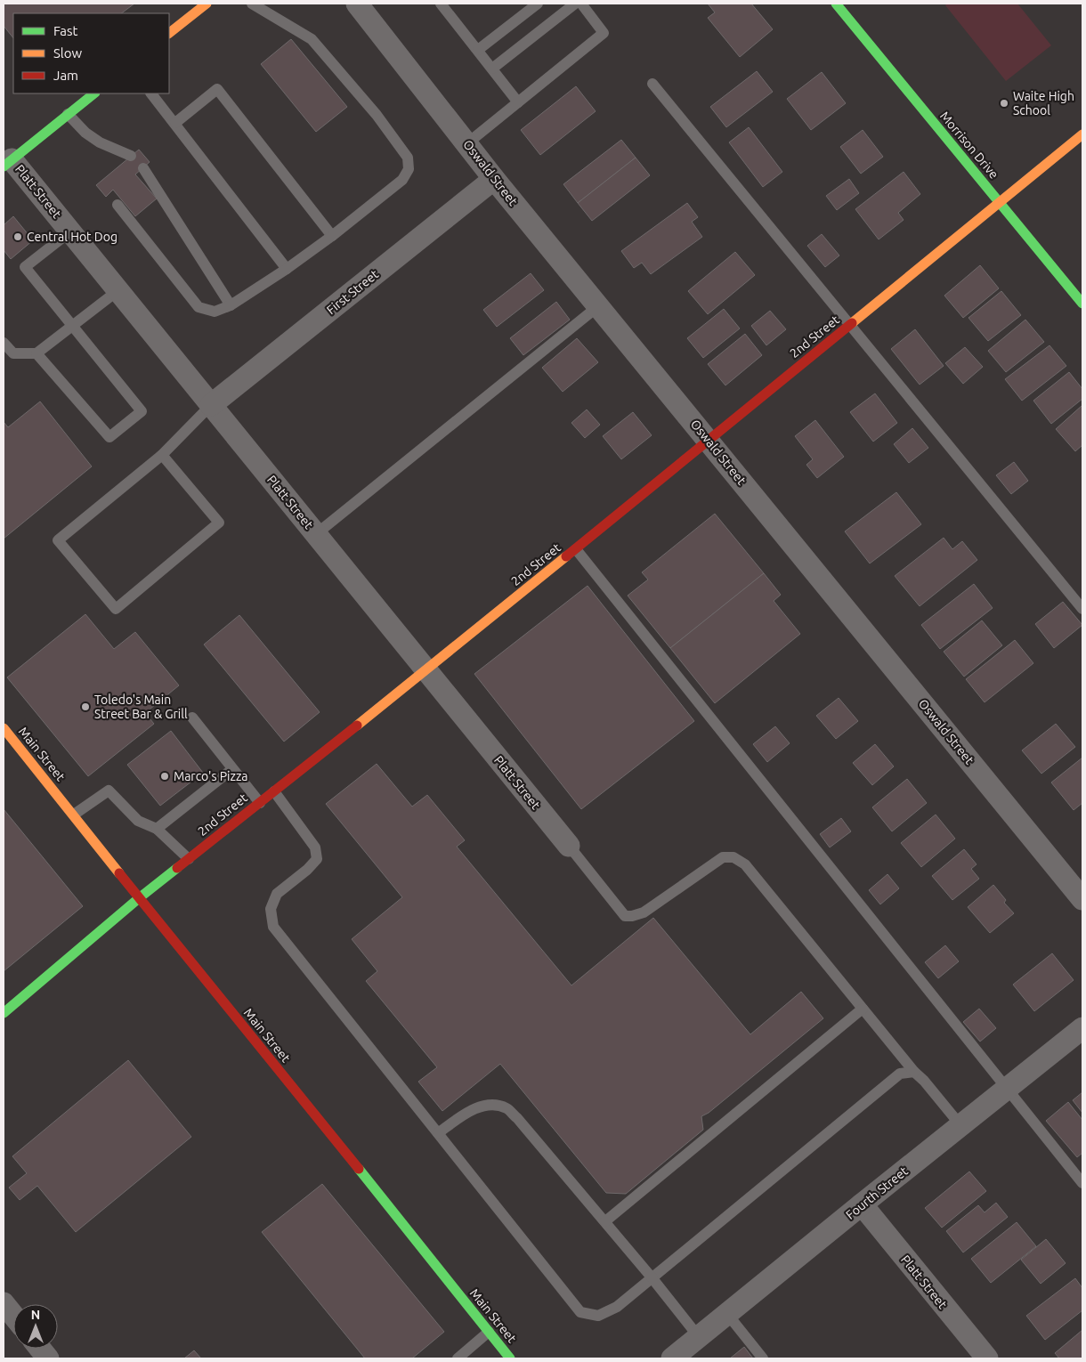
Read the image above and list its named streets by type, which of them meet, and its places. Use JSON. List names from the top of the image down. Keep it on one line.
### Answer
{"streets":{"street":["Morrison Drive","Oswald Street","Platt Street","First Street","2nd Street","Main Street","Fourth Street"]},"crossings":[["Morrison Drive","2nd Street"],["Oswald Street","First Street"],["Oswald Street","2nd Street"],["Platt Street","First Street"],["Platt Street","2nd Street"],["Platt Street","Fourth Street"],["2nd Street","Main Street"]],"places":["Waite High School","Central Hot Dog","Toledo's Main Street Bar & Grill","Marco's Pizza"],"legend":["Fast","Slow","Jam"],"north":"top"}
